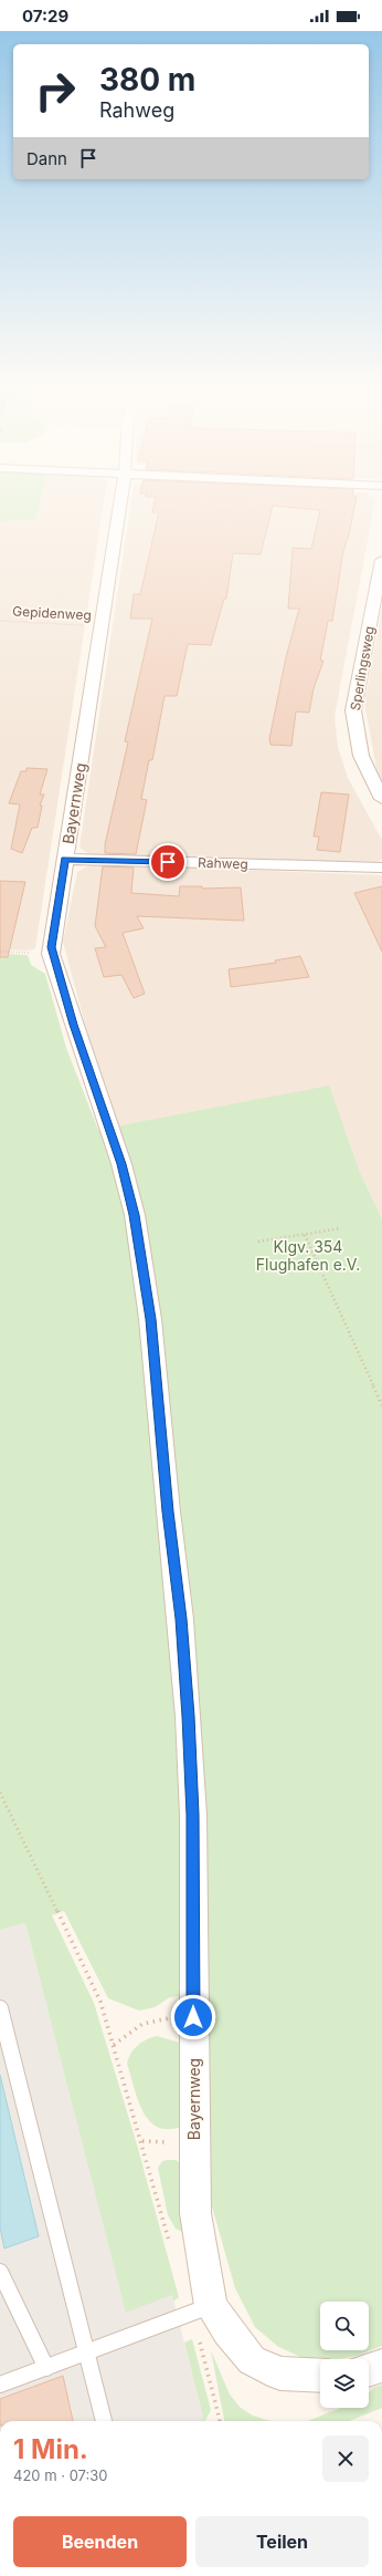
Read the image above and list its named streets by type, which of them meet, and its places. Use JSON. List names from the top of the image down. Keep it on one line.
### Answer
{"streets":{"street":["Sperlingsweg","Bayernweg","Rahweg"],"path":["Gepidenweg"]},"crossings":[["Gepidenweg","Bayernweg"],["Bayernweg","Rahweg"]],"parks":["Klgv. 354 Flughafen e.V."],"page":{"status":"07:29","turn":["380 m","Rahweg"],"then":"Dann","heading":["1 Min.","420 m · 07:30"],"buttons":["Beenden","Teilen"]}}
